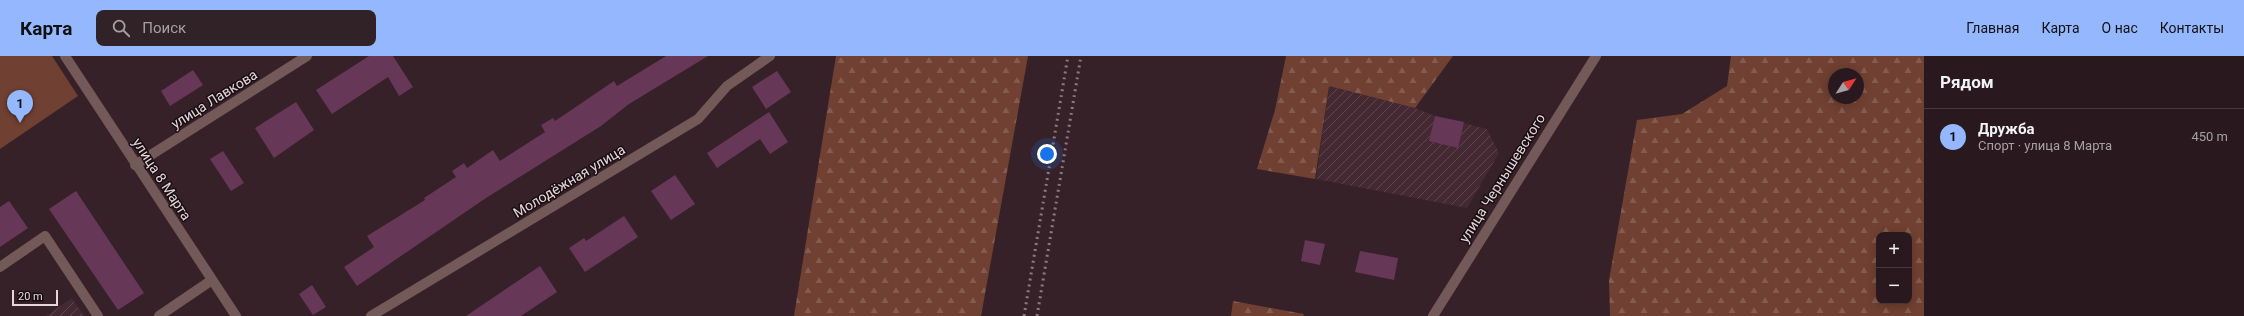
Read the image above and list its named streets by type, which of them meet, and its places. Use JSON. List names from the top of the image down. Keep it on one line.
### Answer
{"streets":{"street":["улица Лавкова","улица Чернышевского","улица 8 Марта","Молодёжная улица"]},"crossings":[["улица Лавкова","улица 8 Марта"]],"scale_bar":"20 m","north":"top right","page":{"header":"Карта","search":"Поиск","nav":["Главная","Карта","О нас","Контакты"],"heading":"Рядом","pins":"1","list":[{"mark":"1","name":"Дружба","note":"Спорт · улица 8 Марта","value":"450 m"}],"map_buttons":["+","−"],"scale":"20 m"}}
